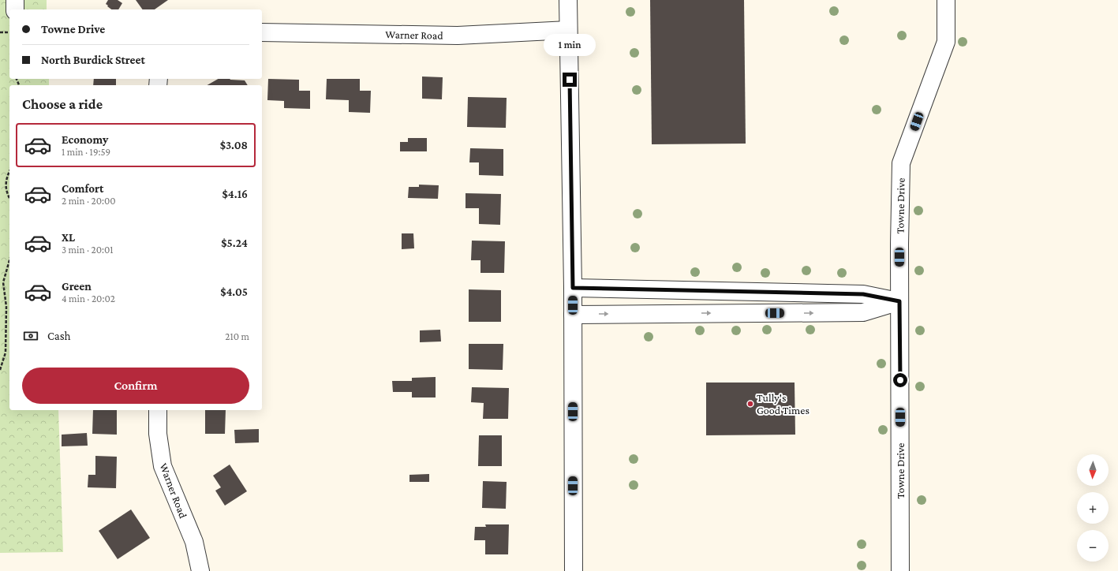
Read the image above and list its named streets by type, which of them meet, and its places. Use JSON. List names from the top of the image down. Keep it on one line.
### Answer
{"streets":{"street":["Warner Road","Towne Drive"]},"places":["Tully's Good Times"],"north":"bottom","page":{"banner":["Towne Drive","North Burdick Street"],"bubble":"1 min","heading":"Choose a ride","list":[{"name":"Economy","note":"1 min · 19:59","value":"$3.08"},{"name":"Comfort","note":"2 min · 20:00","value":"$4.16"},{"name":"XL","note":"3 min · 20:01","value":"$5.24"},{"name":"Green","note":"4 min · 20:02","value":"$4.05"}],"pay":["Cash","210 m"],"buttons":"Confirm","map_buttons":["+","−"]}}
